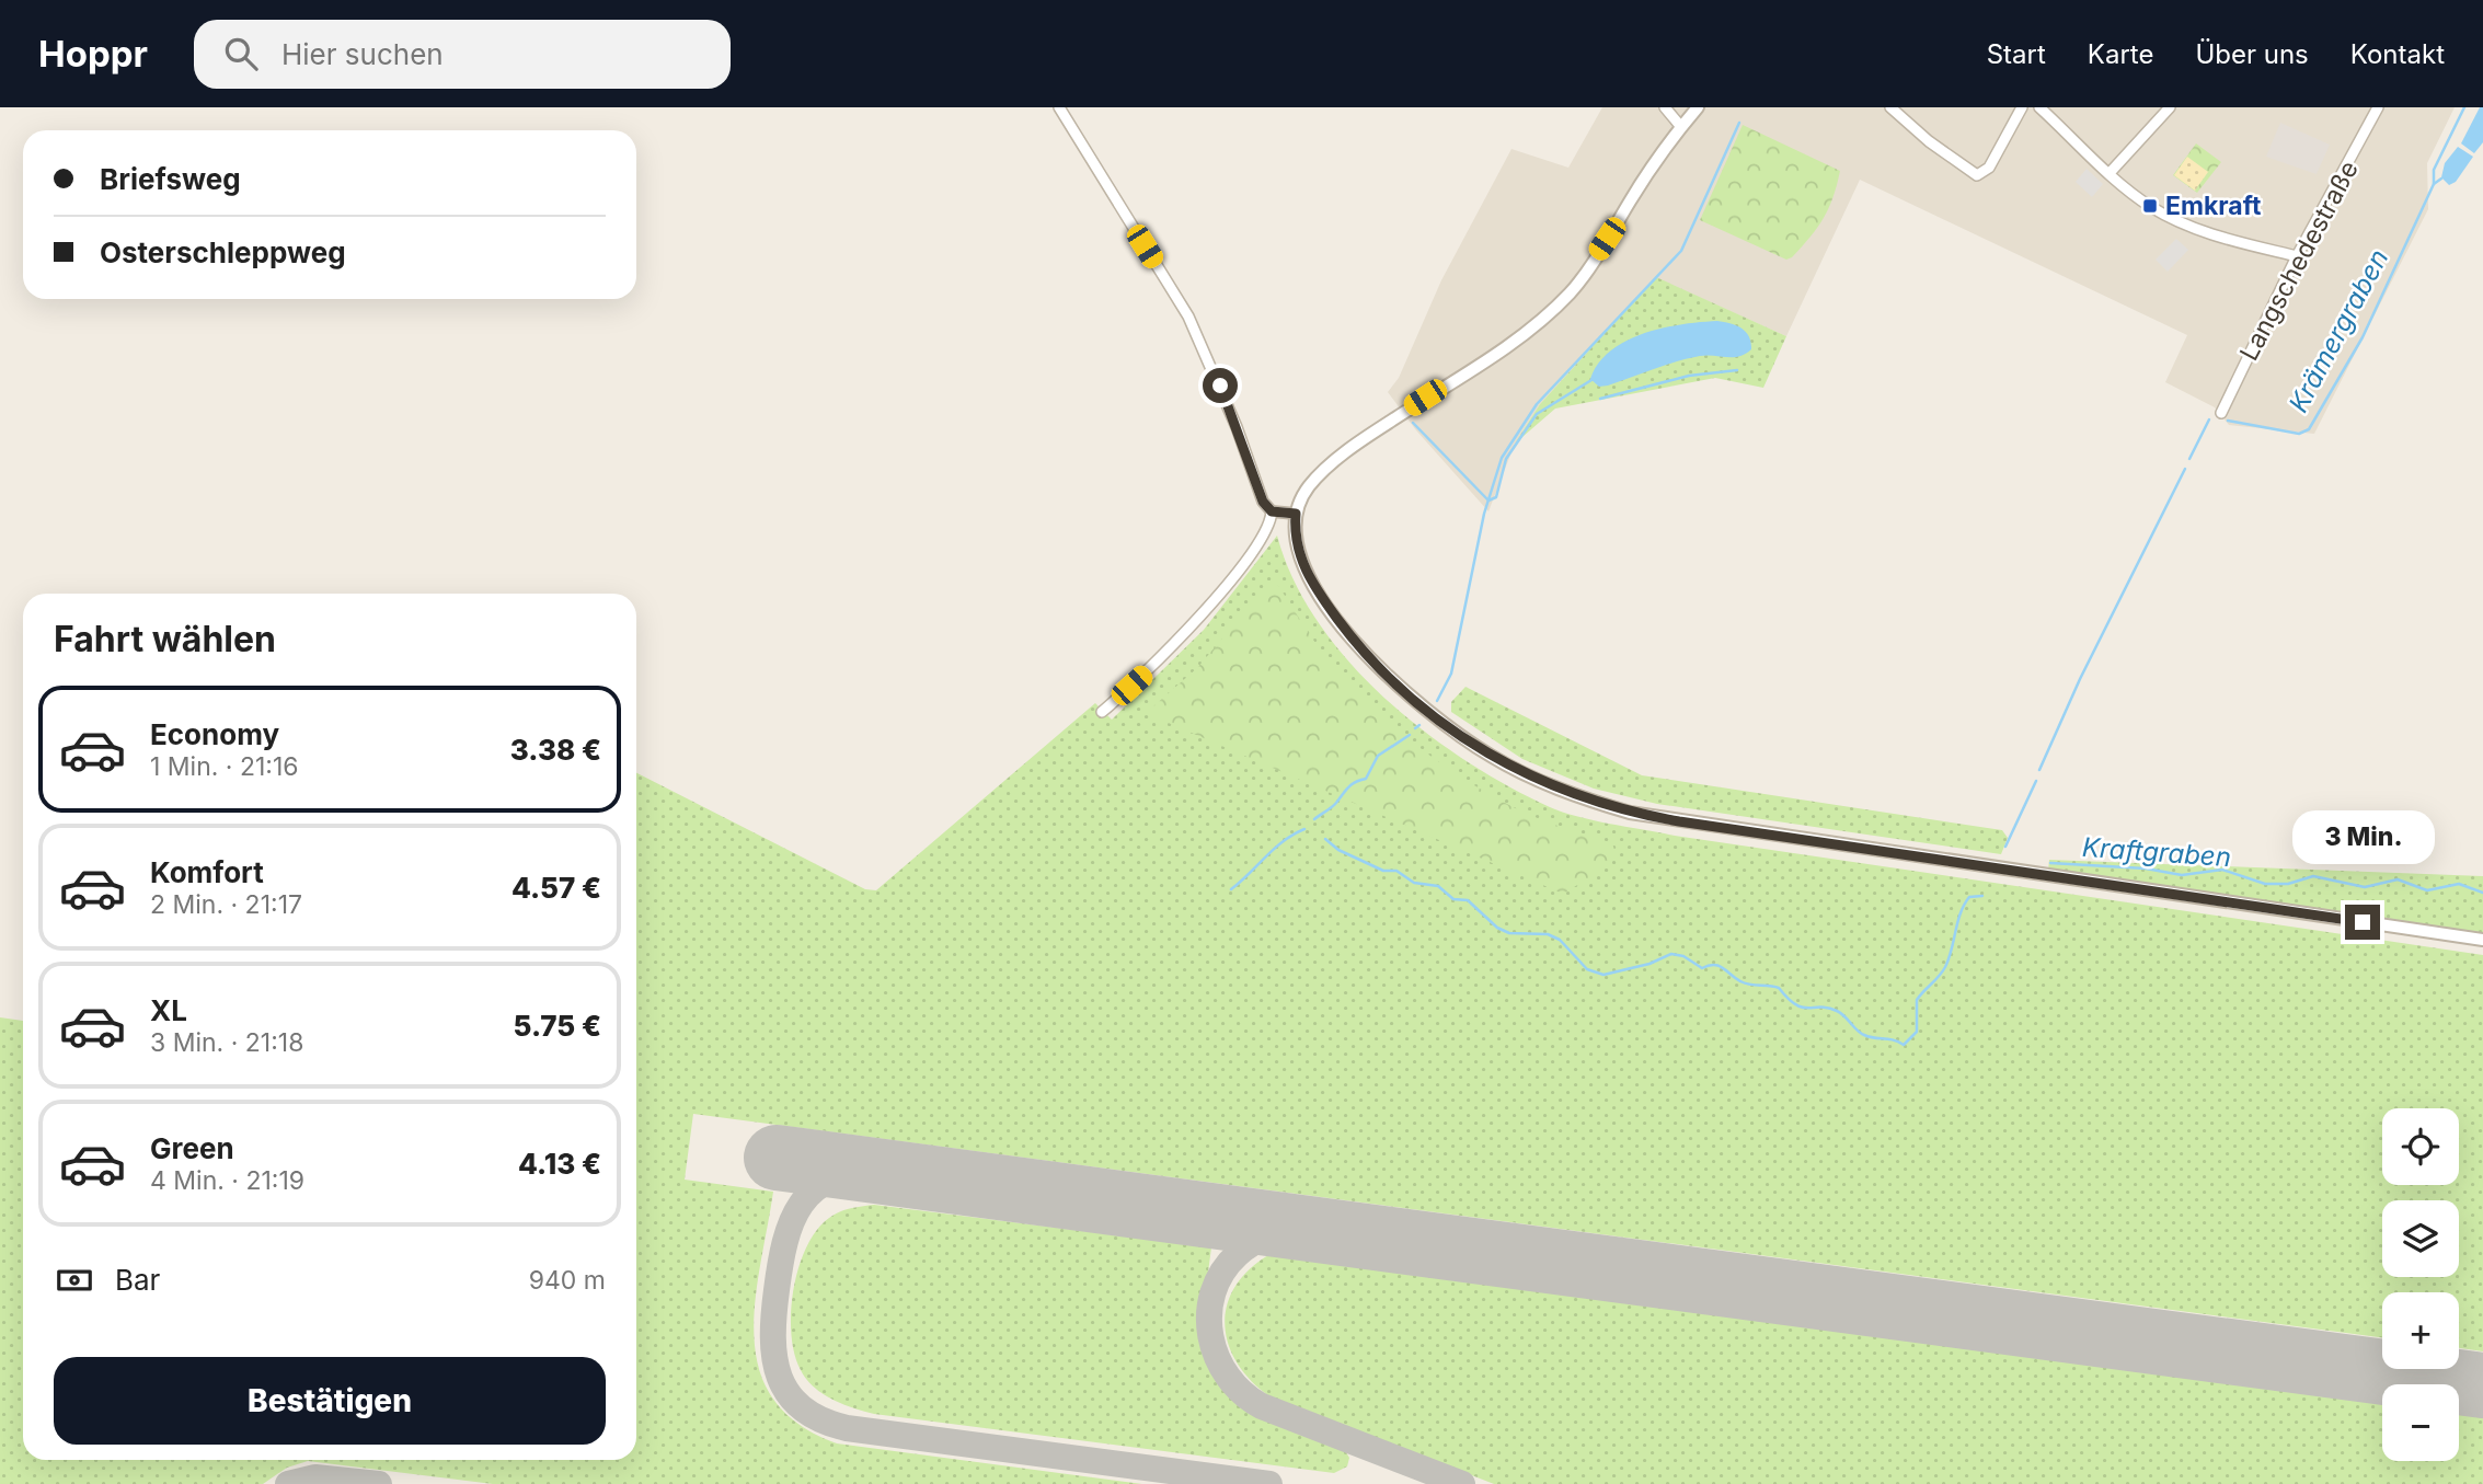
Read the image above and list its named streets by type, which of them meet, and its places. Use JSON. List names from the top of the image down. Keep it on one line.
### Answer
{"streets":{"street":["Langschedestraße"]},"water":["Krämergraben","Kraftgraben"],"places":{"transit":["Emkraft"]},"page":{"header":"Hoppr","search":"Hier suchen","nav":["Start","Karte","Über uns","Kontakt"],"banner":["Briefsweg","Osterschleppweg"],"heading":"Fahrt wählen","list":[{"name":"Economy","note":"1 Min. · 21:16","value":"3.38 €"},{"name":"Komfort","note":"2 Min. · 21:17","value":"4.57 €"},{"name":"XL","note":"3 Min. · 21:18","value":"5.75 €"},{"name":"Green","note":"4 Min. · 21:19","value":"4.13 €"}],"bubble":"3 Min.","map_buttons":["+","−"],"pay":["Bar","940 m"],"buttons":"Bestätigen"}}
